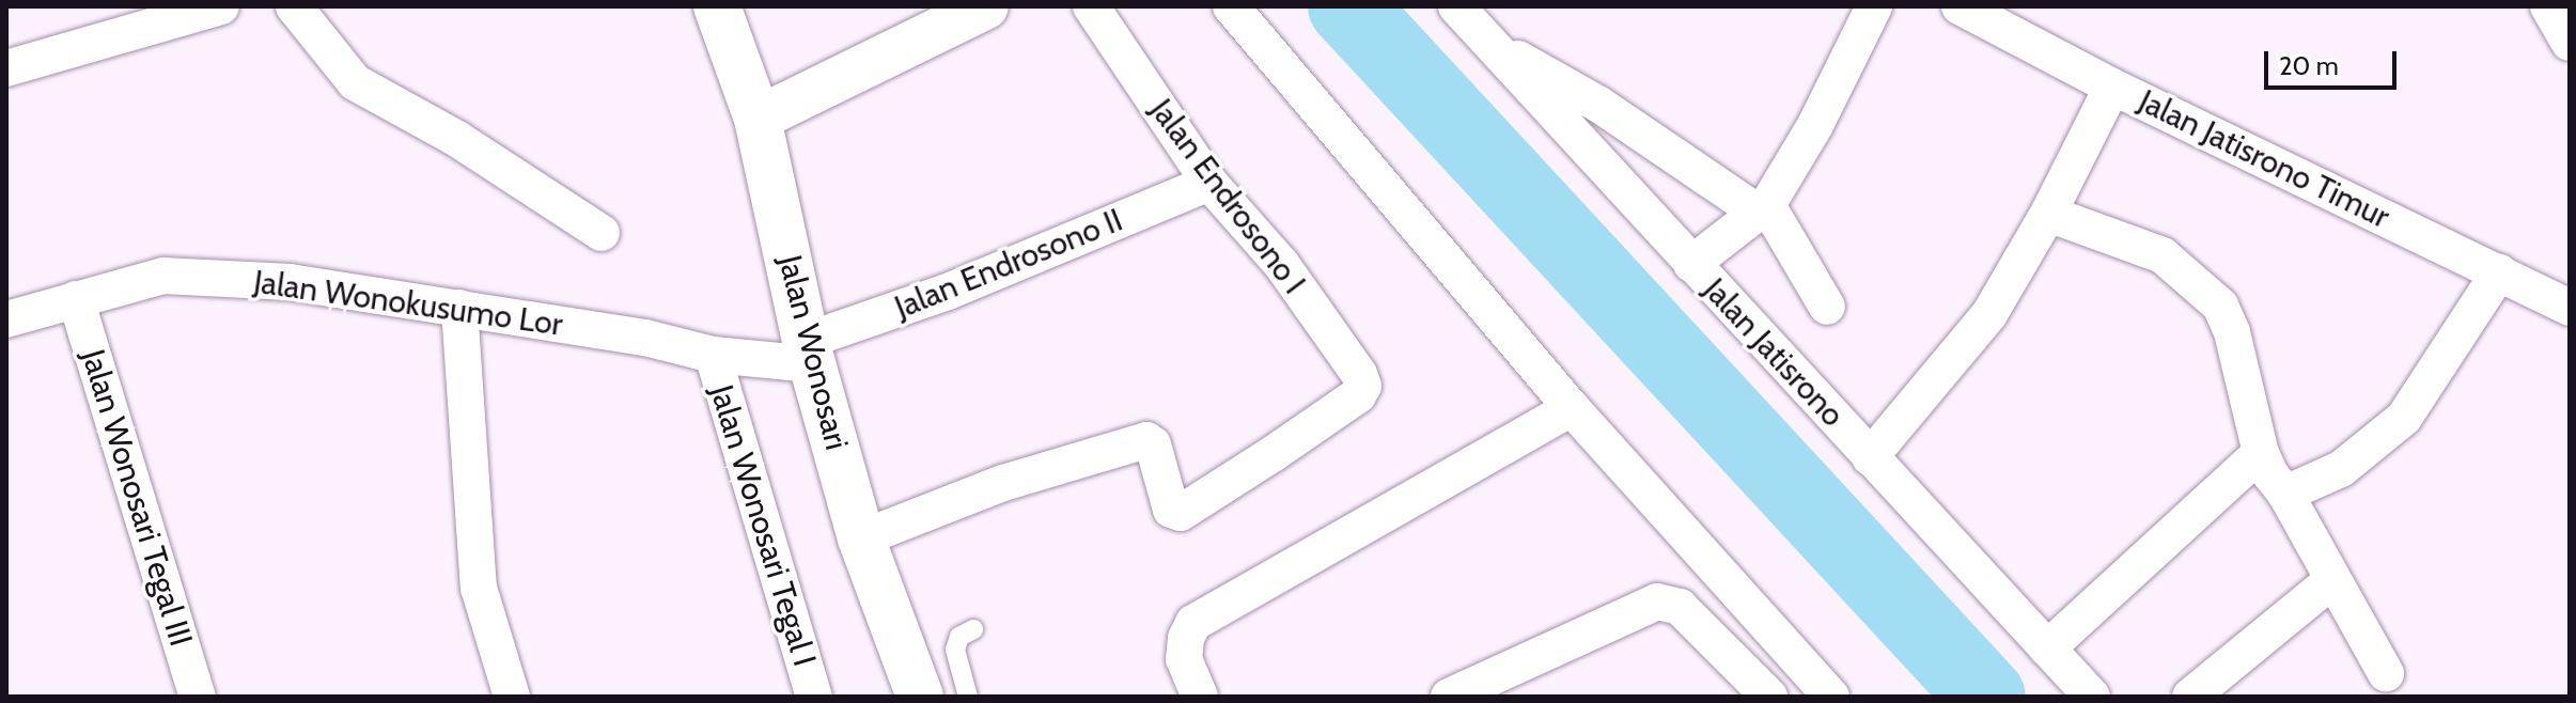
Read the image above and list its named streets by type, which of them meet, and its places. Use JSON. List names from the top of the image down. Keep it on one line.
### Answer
{"streets":{"main road":["Jalan Wonosari"],"street":["Jalan Jatisrono Timur","Jalan Endrosono I","Jalan Endrosono II","Jalan Wonokusumo Lor","Jalan Jatisrono","Jalan Wonosari Tegal III","Jalan Wonosari Tegal I"]},"crossings":[["Jalan Endrosono I","Jalan Endrosono II"],["Jalan Endrosono I","Jalan Wonosari"],["Jalan Endrosono II","Jalan Wonokusumo Lor"],["Jalan Endrosono II","Jalan Wonosari"],["Jalan Wonokusumo Lor","Jalan Wonosari"],["Jalan Wonokusumo Lor","Jalan Wonosari Tegal III"],["Jalan Wonokusumo Lor","Jalan Wonosari Tegal I"]],"scale_bar":"20 m"}
